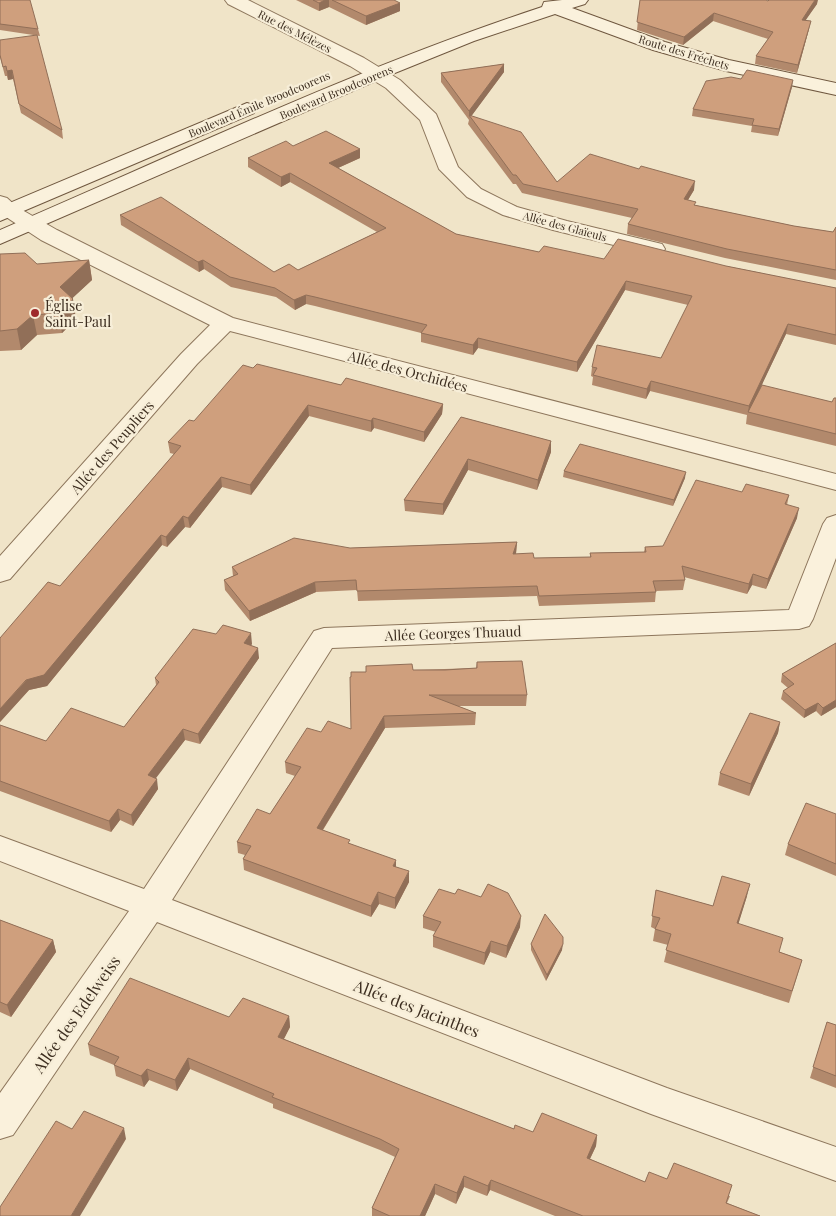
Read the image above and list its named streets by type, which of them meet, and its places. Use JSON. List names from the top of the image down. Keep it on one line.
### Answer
{"streets":{"street":["Rue des Mélèzes","Route des Fréchets","Boulevard Broodcoorens","Boulevard Émile Broodcoorens","Allée des Glaïeuls","Allée des Orchidées","Allée des Peupliers","Allée Georges Thuaud","Allée des Jacinthes","Allée des Edelweiss"]},"crossings":[["Rue des Mélèzes","Boulevard Broodcoorens"],["Rue des Mélèzes","Boulevard Émile Broodcoorens"],["Rue des Mélèzes","Allée des Glaïeuls"],["Route des Fréchets","Boulevard Broodcoorens"],["Boulevard Broodcoorens","Boulevard Émile Broodcoorens"],["Boulevard Broodcoorens","Allée des Glaïeuls"],["Boulevard Broodcoorens","Allée des Orchidées"],["Boulevard Émile Broodcoorens","Allée des Glaïeuls"],["Boulevard Émile Broodcoorens","Allée des Orchidées"],["Allée des Orchidées","Allée des Peupliers"],["Allée Georges Thuaud","Allée des Jacinthes"],["Allée Georges Thuaud","Allée des Edelweiss"],["Allée des Jacinthes","Allée des Edelweiss"]],"places":["Église Saint-Paul"]}
